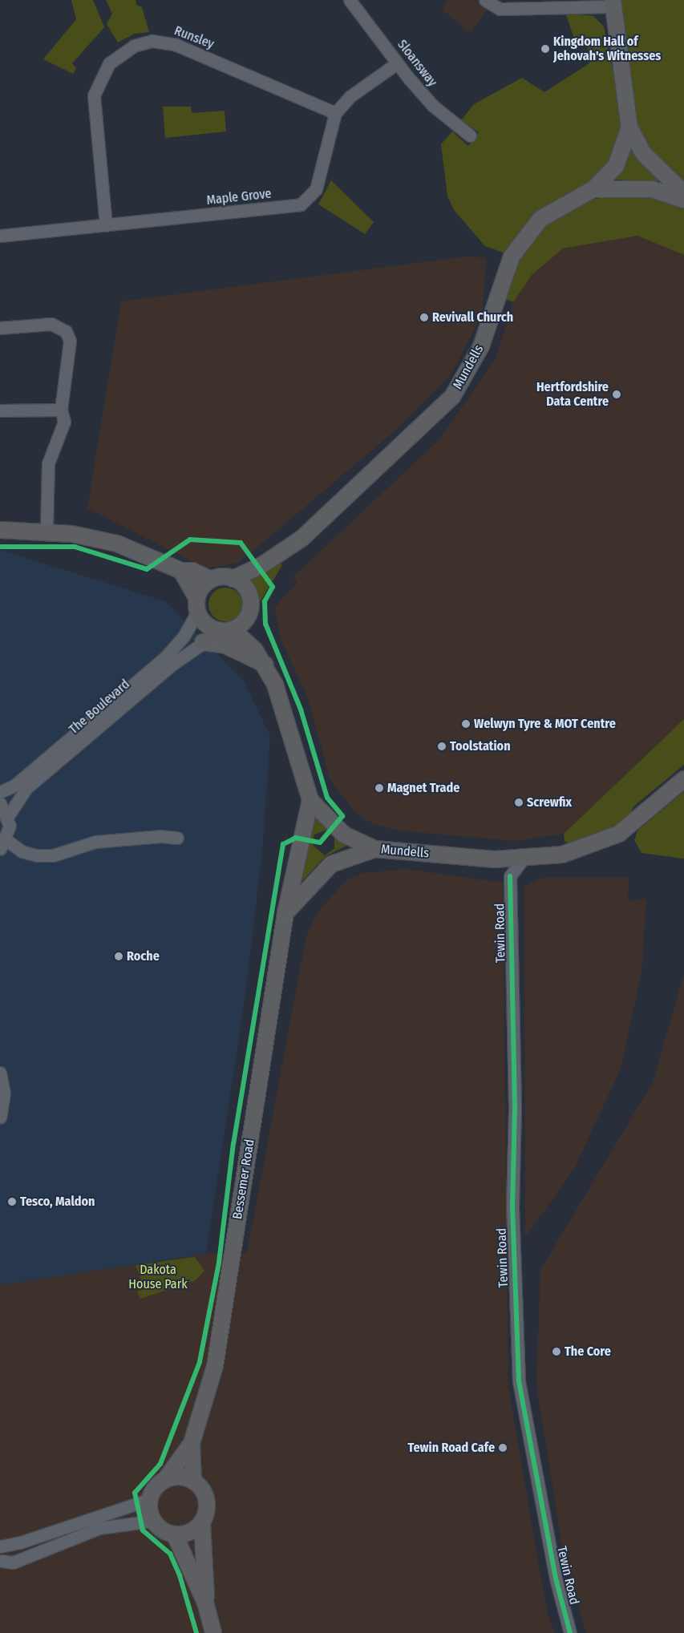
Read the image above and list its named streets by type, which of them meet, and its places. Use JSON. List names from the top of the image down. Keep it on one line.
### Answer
{"streets":{"main road":["Mundells","Bessemer Road"],"street":["Runsley","Sloansway","Maple Grove","The Boulevard","Tewin Road"]},"crossings":[["Runsley","Maple Grove"],["Sloansway","Maple Grove"],["Mundells","The Boulevard"],["Mundells","Bessemer Road"]],"parks":["Dakota House Park"],"places":["Kingdom Hall of Jehovah's Witnesses","Revivall Church","Hertfordshire Data Centre","Welwyn Tyre & MOT Centre","Toolstation","Magnet Trade","Screwfix","Roche","Tesco, Maldon","The Core","Tewin Road Cafe"]}
